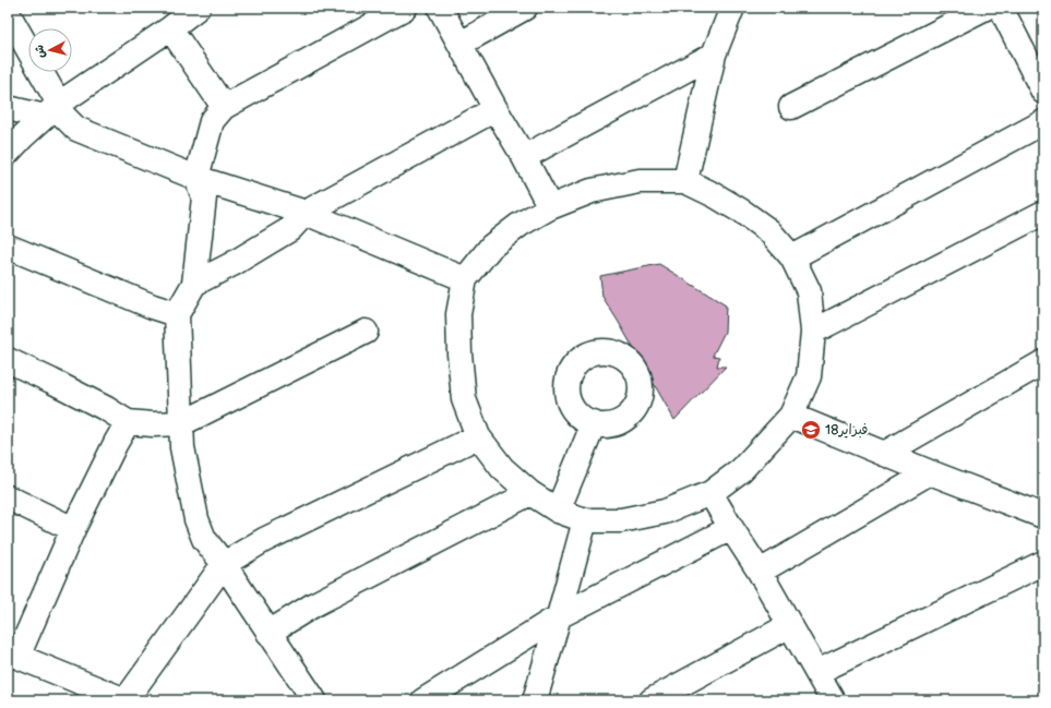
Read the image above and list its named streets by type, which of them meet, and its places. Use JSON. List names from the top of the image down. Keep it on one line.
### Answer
{"places":{"school or university":["18فبراير"]},"north":"left"}
